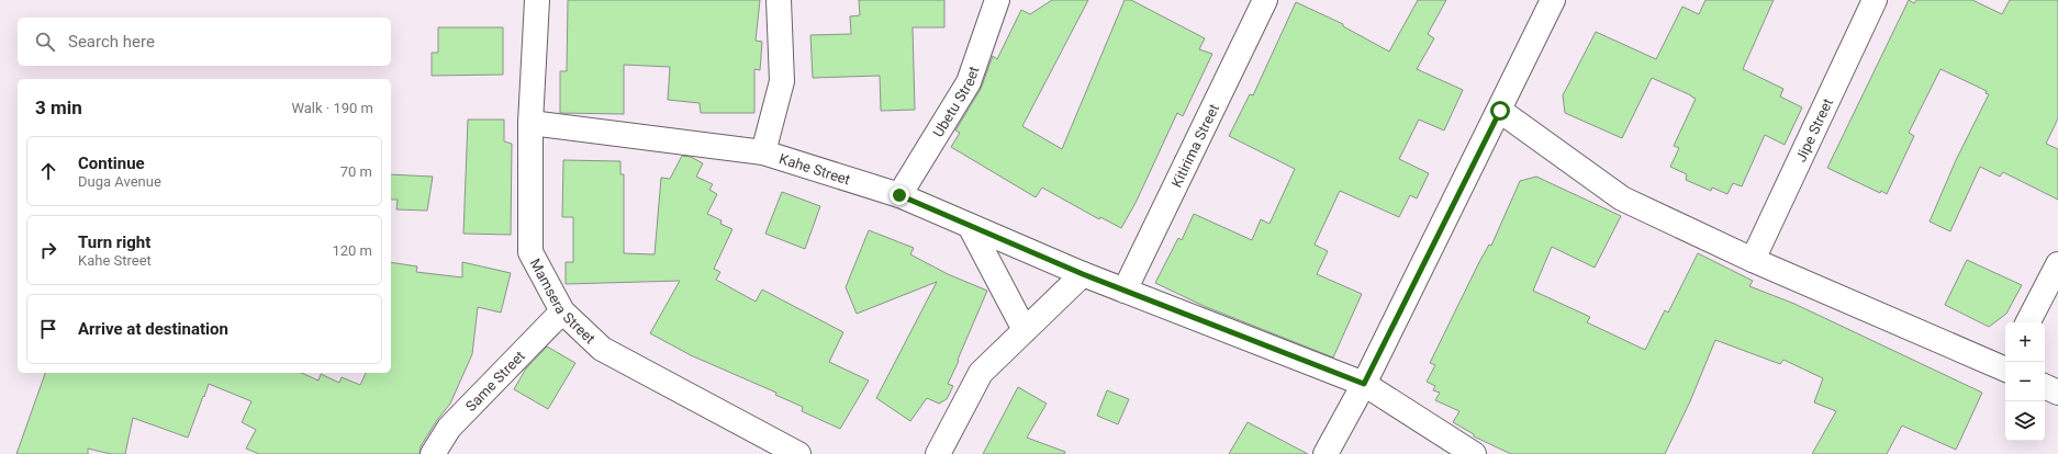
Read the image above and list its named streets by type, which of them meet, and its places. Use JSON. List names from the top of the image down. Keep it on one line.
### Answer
{"streets":{"street":["Ubetu Street","Jipe Street","Kitirima Street","Kahe Street","Mamsera Street","Same Street"]},"crossings":[["Ubetu Street","Kahe Street"],["Kitirima Street","Kahe Street"],["Kahe Street","Mamsera Street"],["Mamsera Street","Same Street"]],"page":{"search":"Search here","heading":["3 min","Walk · 190 m"],"list":[["Continue","Duga Avenue","70 m"],["Turn right","Kahe Street","120 m"],"Arrive at destination"],"map_buttons":["+","−"]}}
